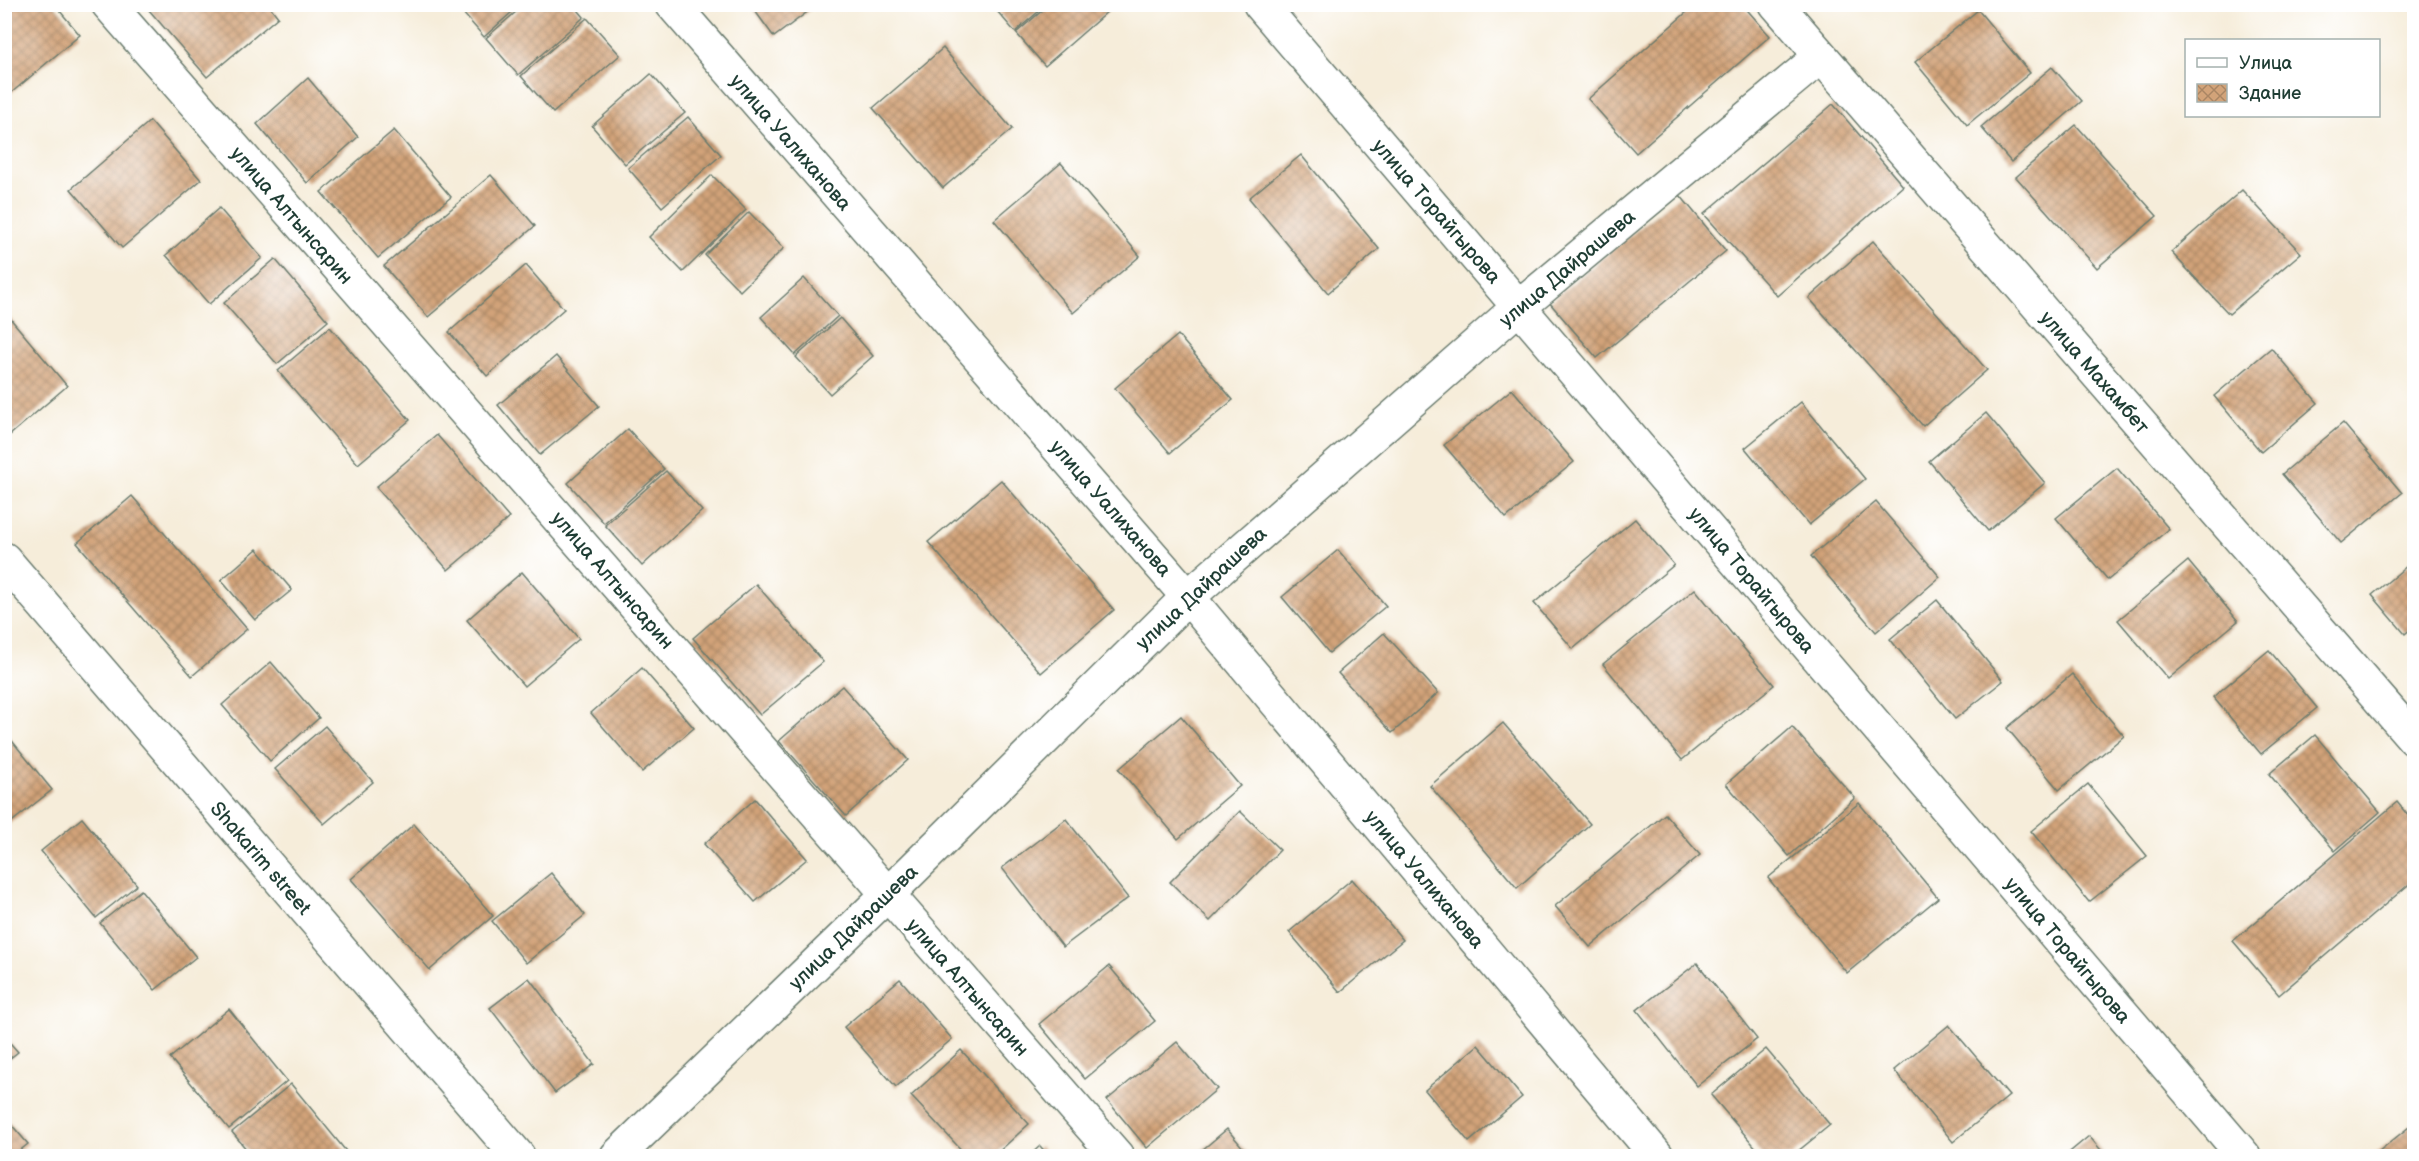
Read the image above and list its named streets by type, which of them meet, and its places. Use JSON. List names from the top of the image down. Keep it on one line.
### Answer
{"streets":{"street":["улица Уалиханова","улица Торайгырова","улица Алтынсарин","улица Дайрашева","улица Махамбет","Shakarim street"]},"crossings":[["улица Уалиханова","улица Дайрашева"],["улица Торайгырова","улица Дайрашева"],["улица Алтынсарин","улица Дайрашева"],["улица Дайрашева","улица Махамбет"]],"legend":["Улица","Здание"]}
